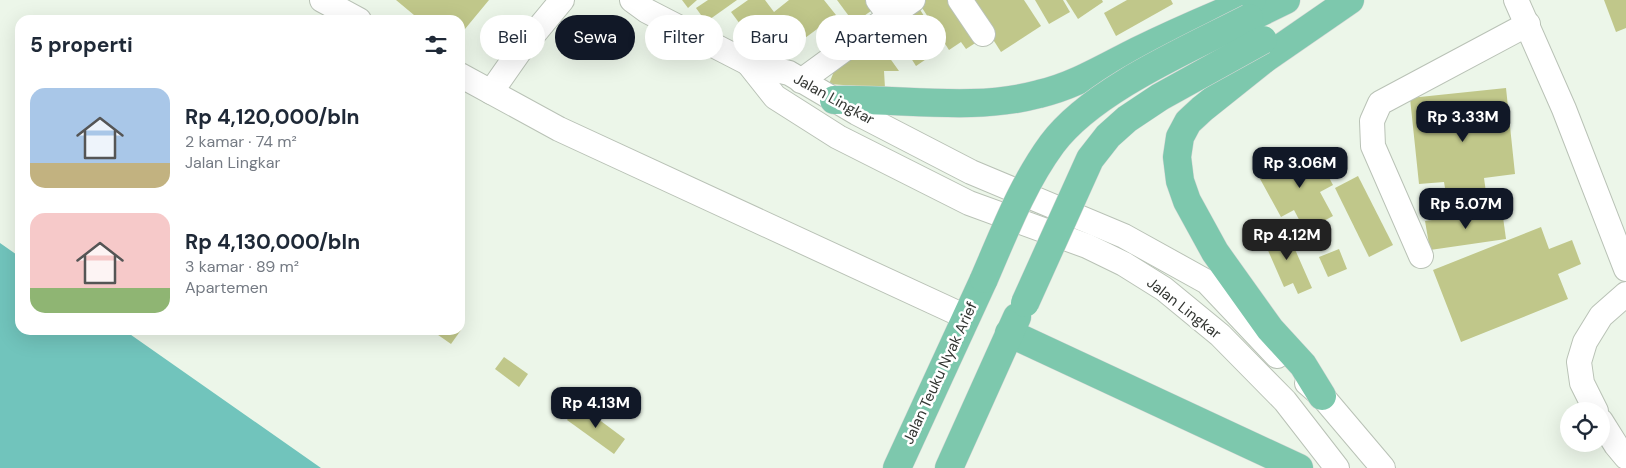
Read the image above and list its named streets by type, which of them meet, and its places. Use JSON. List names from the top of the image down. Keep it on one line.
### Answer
{"streets":{"main road":["Jalan Teuku Nyak Arief"],"street":["Jalan Lingkar"]},"page":{"chip":["Beli","Sewa","Filter","Baru","Apartemen"],"heading":"5 properti","list":[{"name":"Rp 4,120,000/bln","note":"2 kamar · 74 m² · Jalan Lingkar"},{"name":"Rp 4,130,000/bln","note":"3 kamar · 89 m² · Apartemen"}],"price":["Rp 3.33M","Rp 3.06M","Rp 5.07M","Rp 4.12M","Rp 4.13M"]}}
